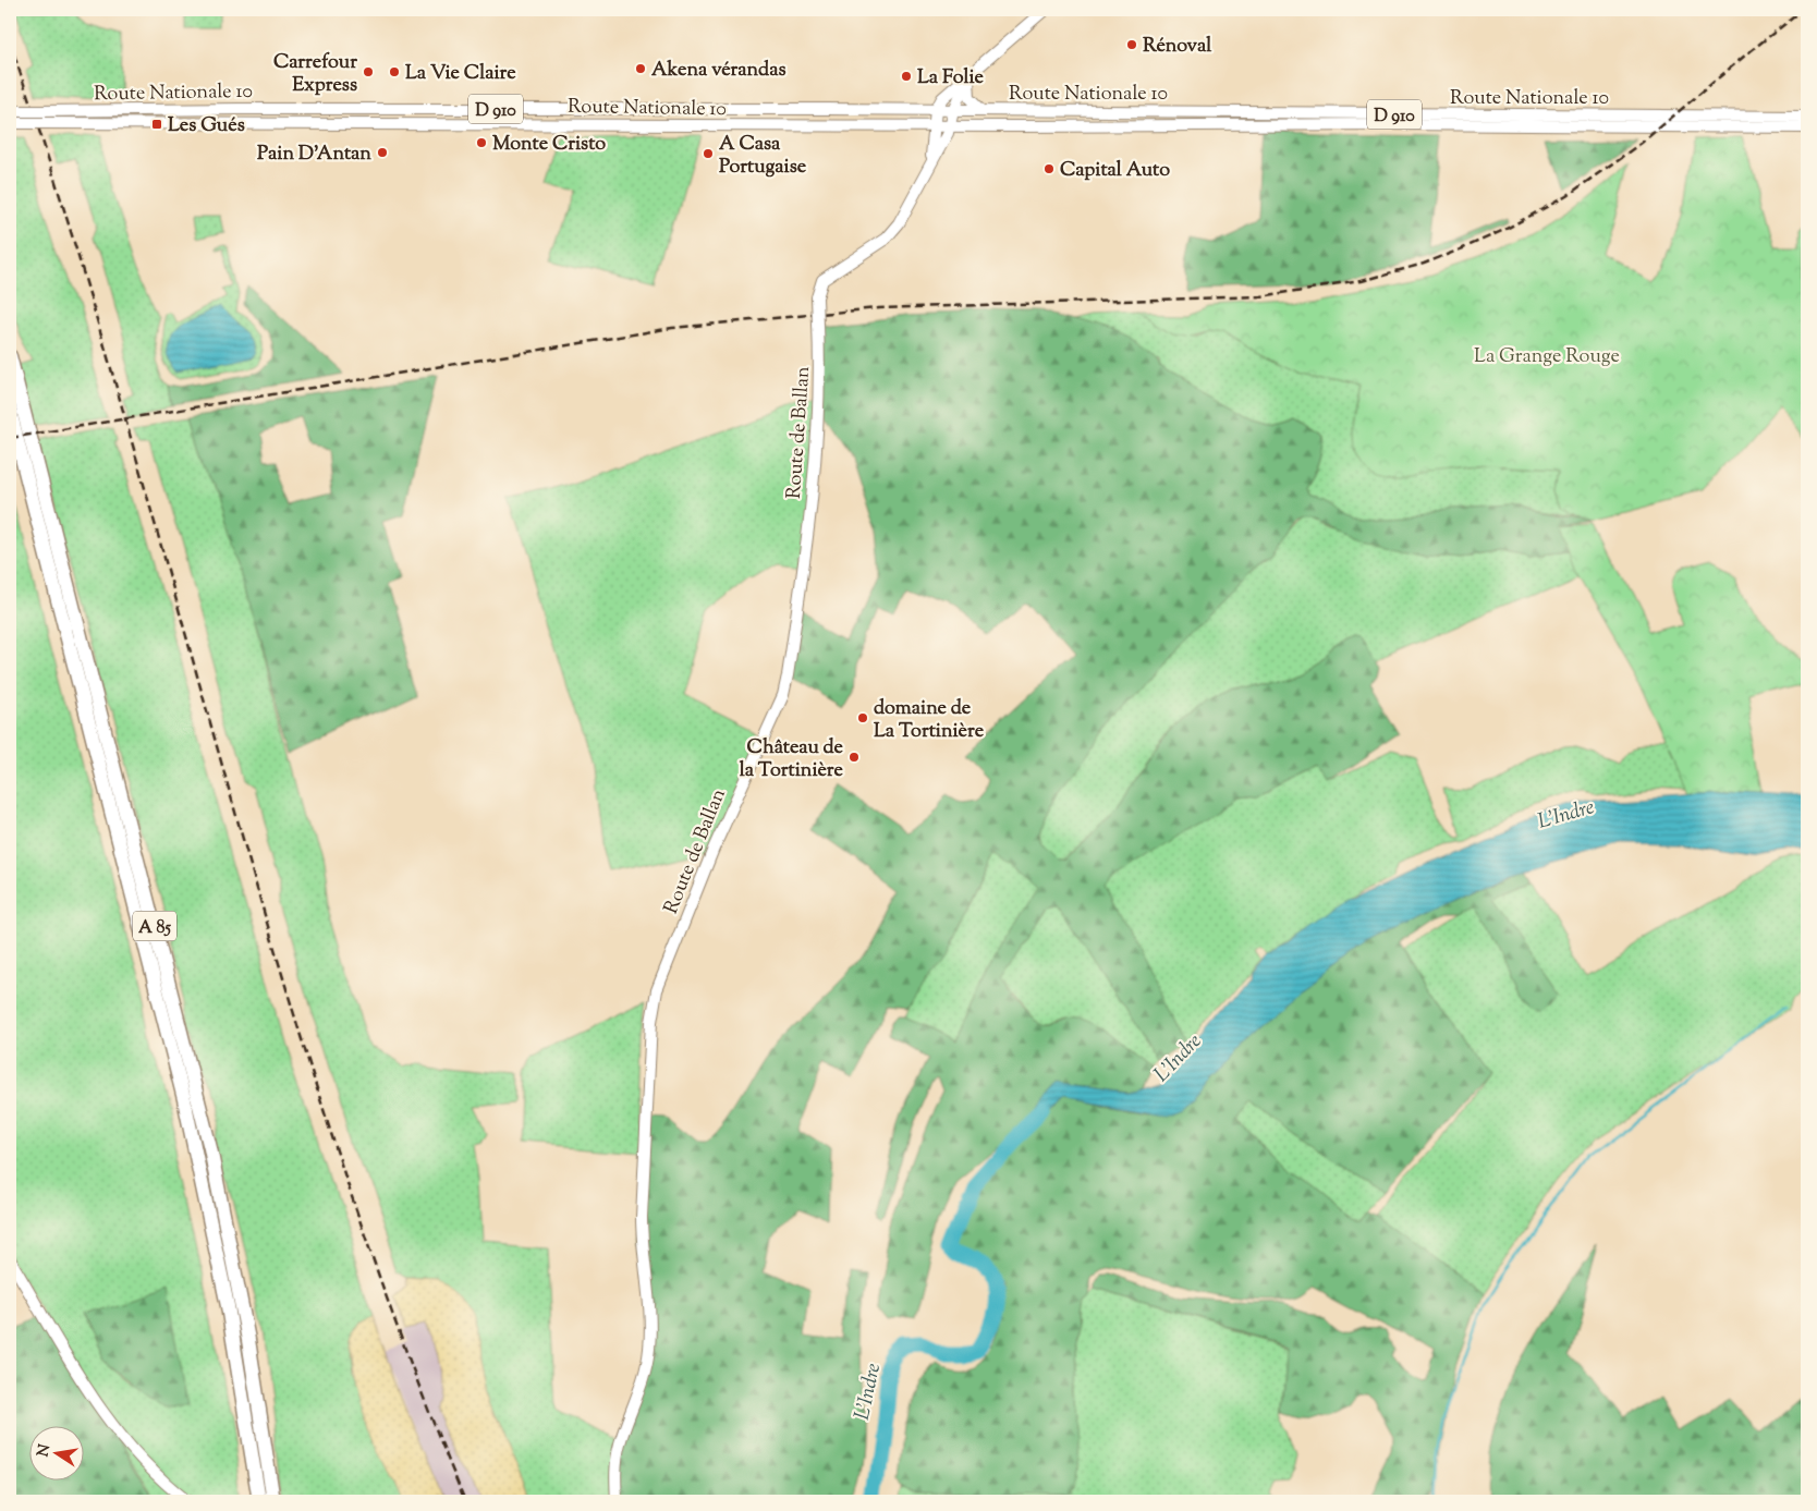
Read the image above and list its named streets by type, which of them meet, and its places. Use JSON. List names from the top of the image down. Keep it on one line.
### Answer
{"streets":{"highway":["A 85"],"main road":["Route Nationale 10","D 910","Route de Ballan"]},"crossings":[["Route Nationale 10","Route de Ballan"]],"water":["L'Indre"],"parks":["La Grange Rouge"],"places":{"other":["Rénoval","Akena vérandas","Carrefour Express","La Vie Claire","La Folie","Monte Cristo","Pain D'Antan","A Casa Portugaise","Capital Auto","domaine de La Tortinière","Château de la Tortinière"],"transit":["Les Gués"]},"north":"left"}
